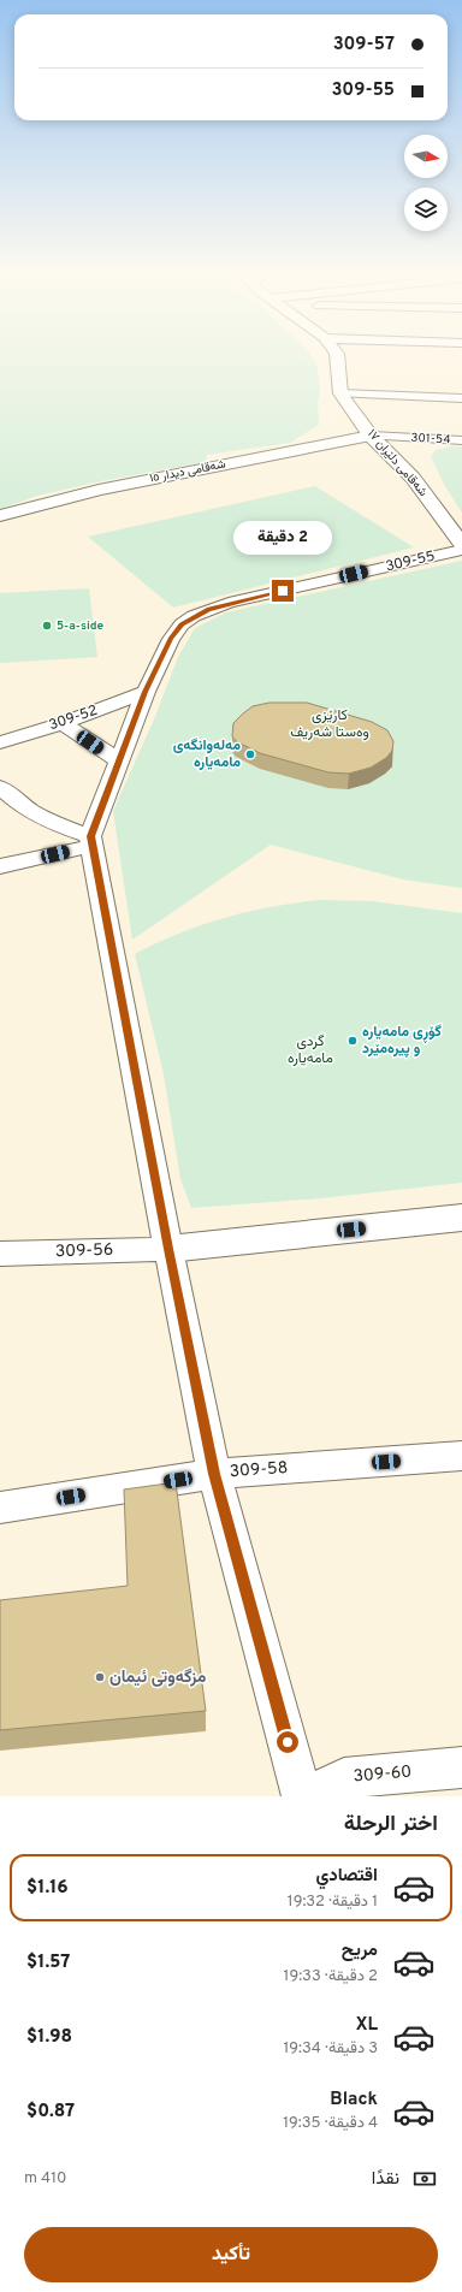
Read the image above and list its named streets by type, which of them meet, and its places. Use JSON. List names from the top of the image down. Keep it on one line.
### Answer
{"streets":{"main road":["شەقامی دلێران ١٧","شەقامی دیدار ١٥"],"street":["301-54","309-55","309-52","309-56","309-58","309-60"]},"crossings":[["301-54","شەقامی دلێران ١٧"],["301-54","شەقامی دیدار ١٥"],["شەقامی دلێران ١٧","شەقامی دیدار ١٥"],["309-55","309-52"]],"parks":["کارێزی وەستا شەریف","گردی مامەیارە"],"places":["5-a-side","مەلەوانگەی مامەیارە","گۆڕی مامەیارە و پیرەمێرد","مزگەوتی ئیمان"],"north":"right","page":{"banner":["309-57","309-55"],"bubble":"2 دقيقة","heading":"اختر الرحلة","list":[{"name":"اقتصادي","note":"1 دقيقة · 19:32","value":"$1.16"},{"name":"مريح","note":"2 دقيقة · 19:33","value":"$1.57"},{"name":"XL","note":"3 دقيقة · 19:34","value":"$1.98"},{"name":"Black","note":"4 دقيقة · 19:35","value":"$0.87"}],"pay":["نقدًا","410 m"],"buttons":"تأكيد"}}
